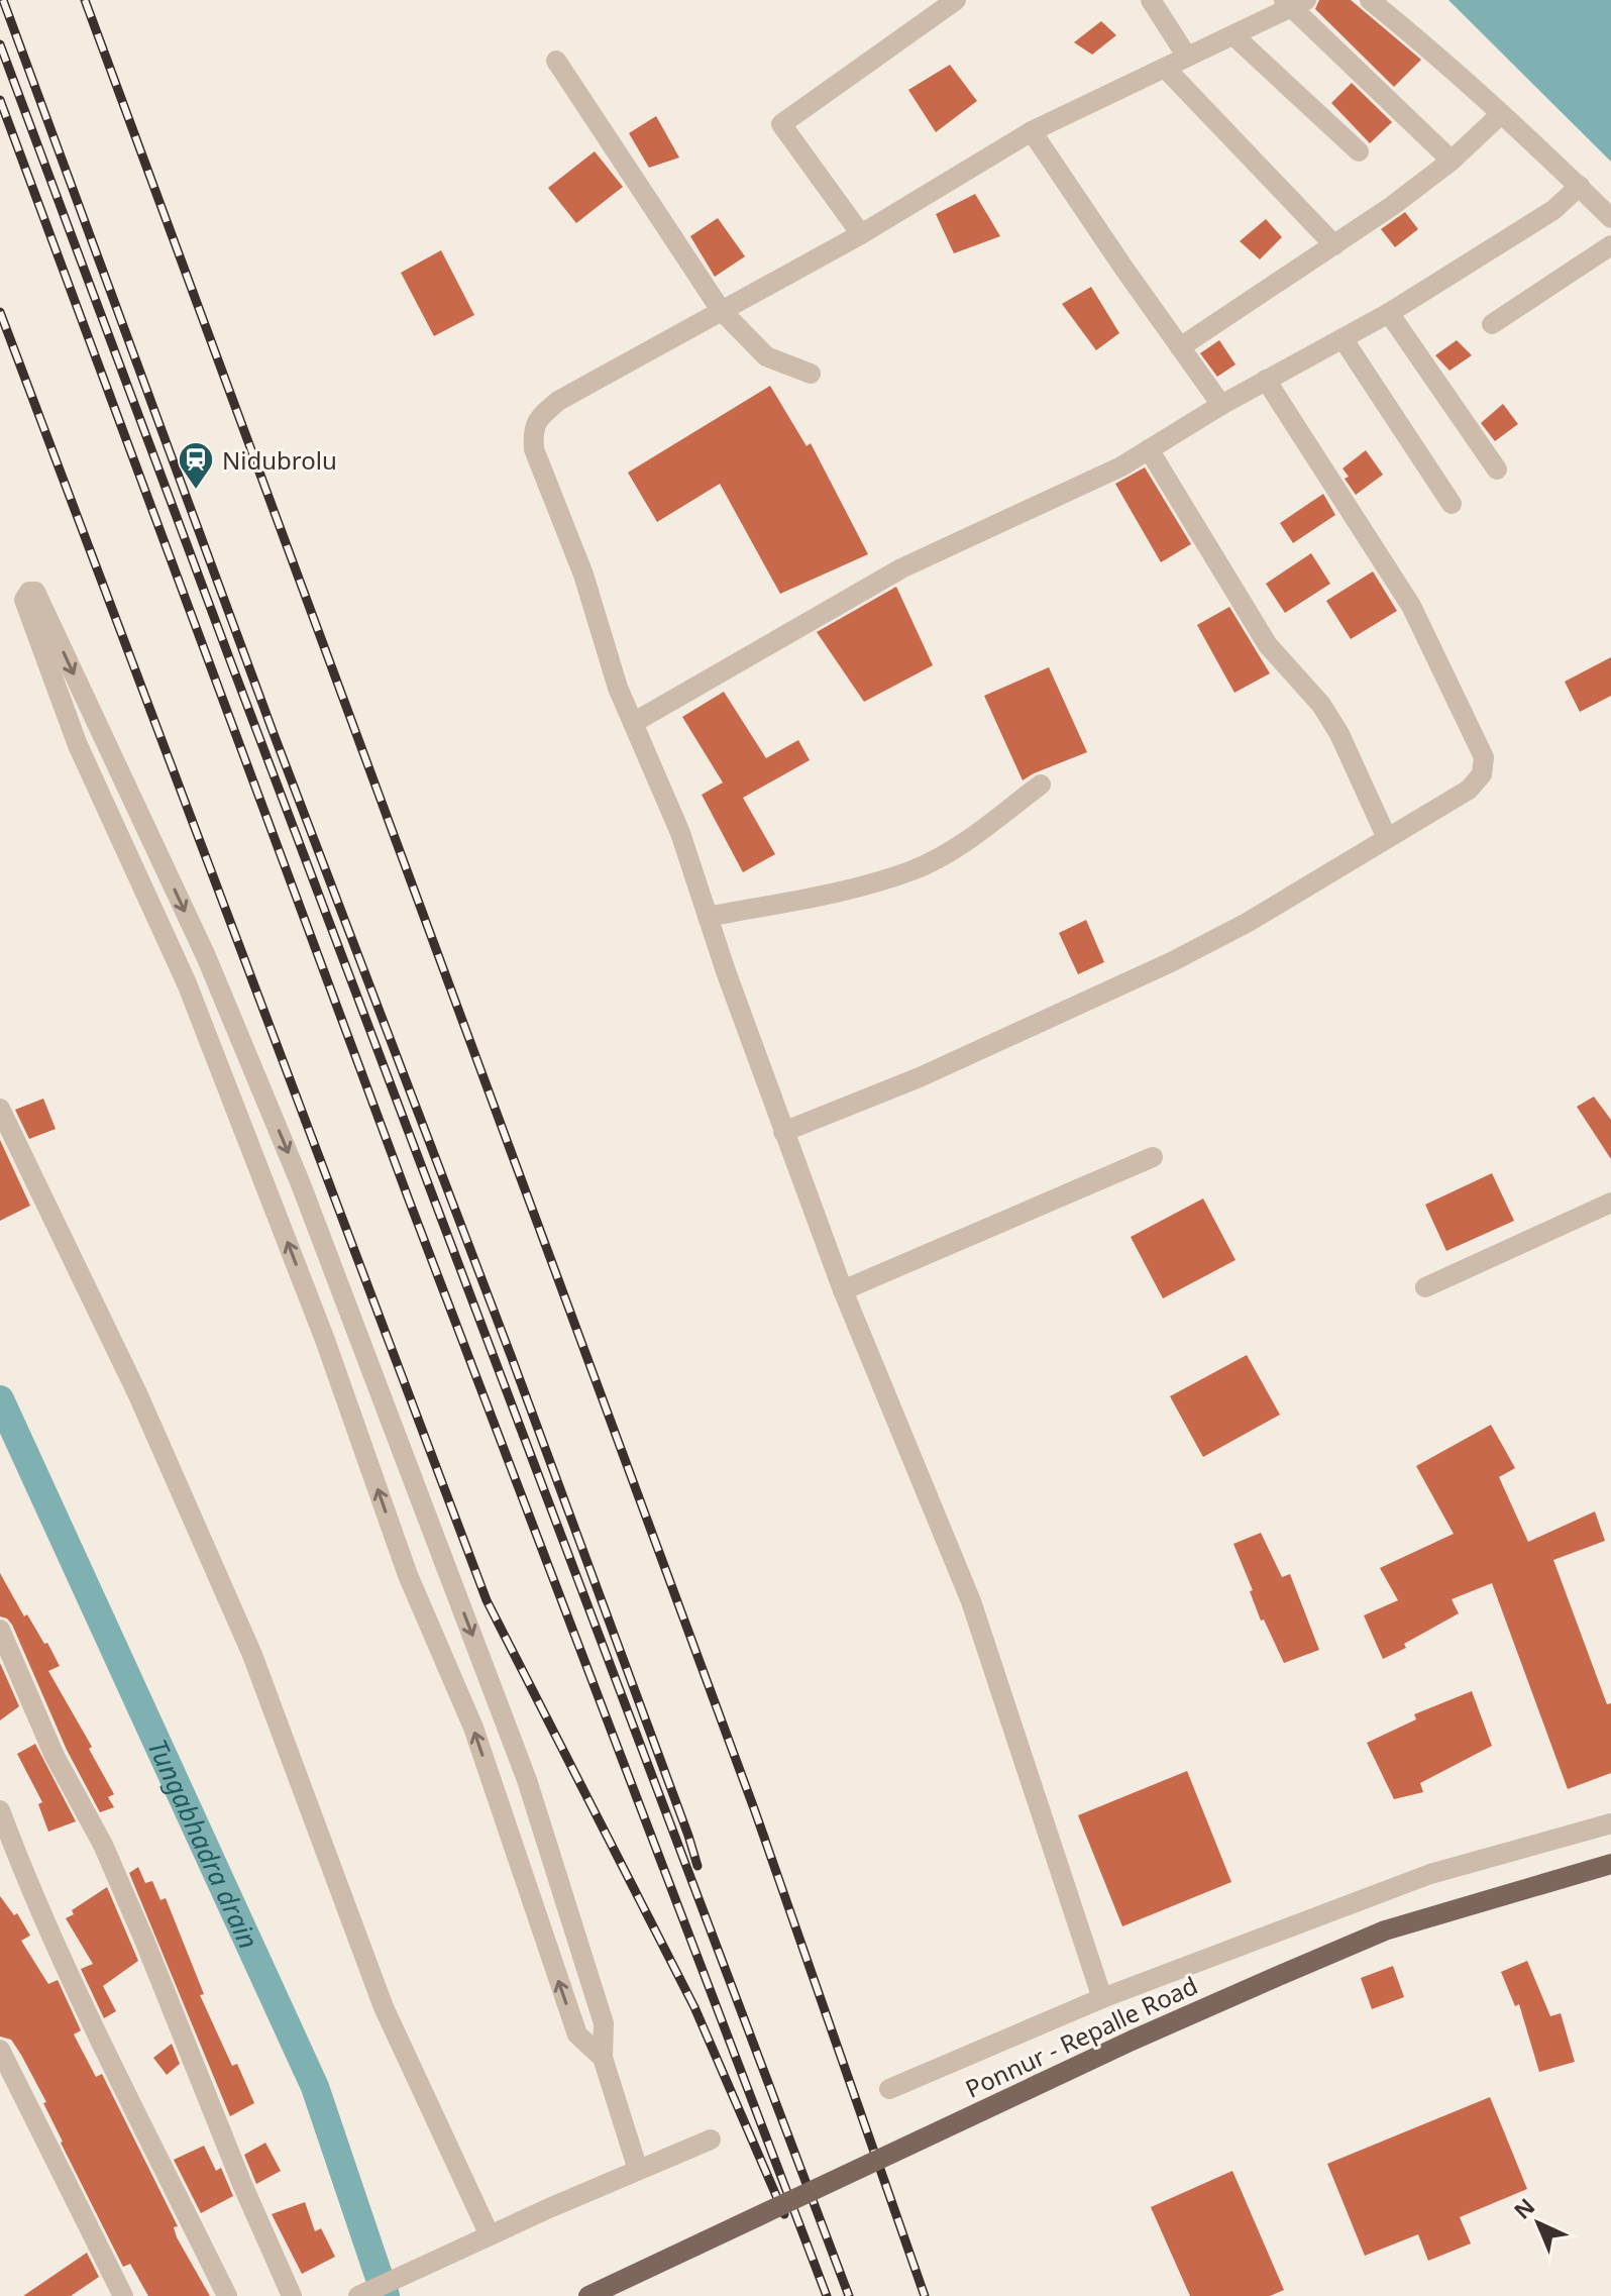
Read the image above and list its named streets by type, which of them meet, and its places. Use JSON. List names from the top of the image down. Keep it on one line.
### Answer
{"streets":{"main road":["Ponnur - Repalle Road"]},"water":["Tungabhadra drain"],"places":{"station":["Nidubrolu"]},"north":"top left"}
